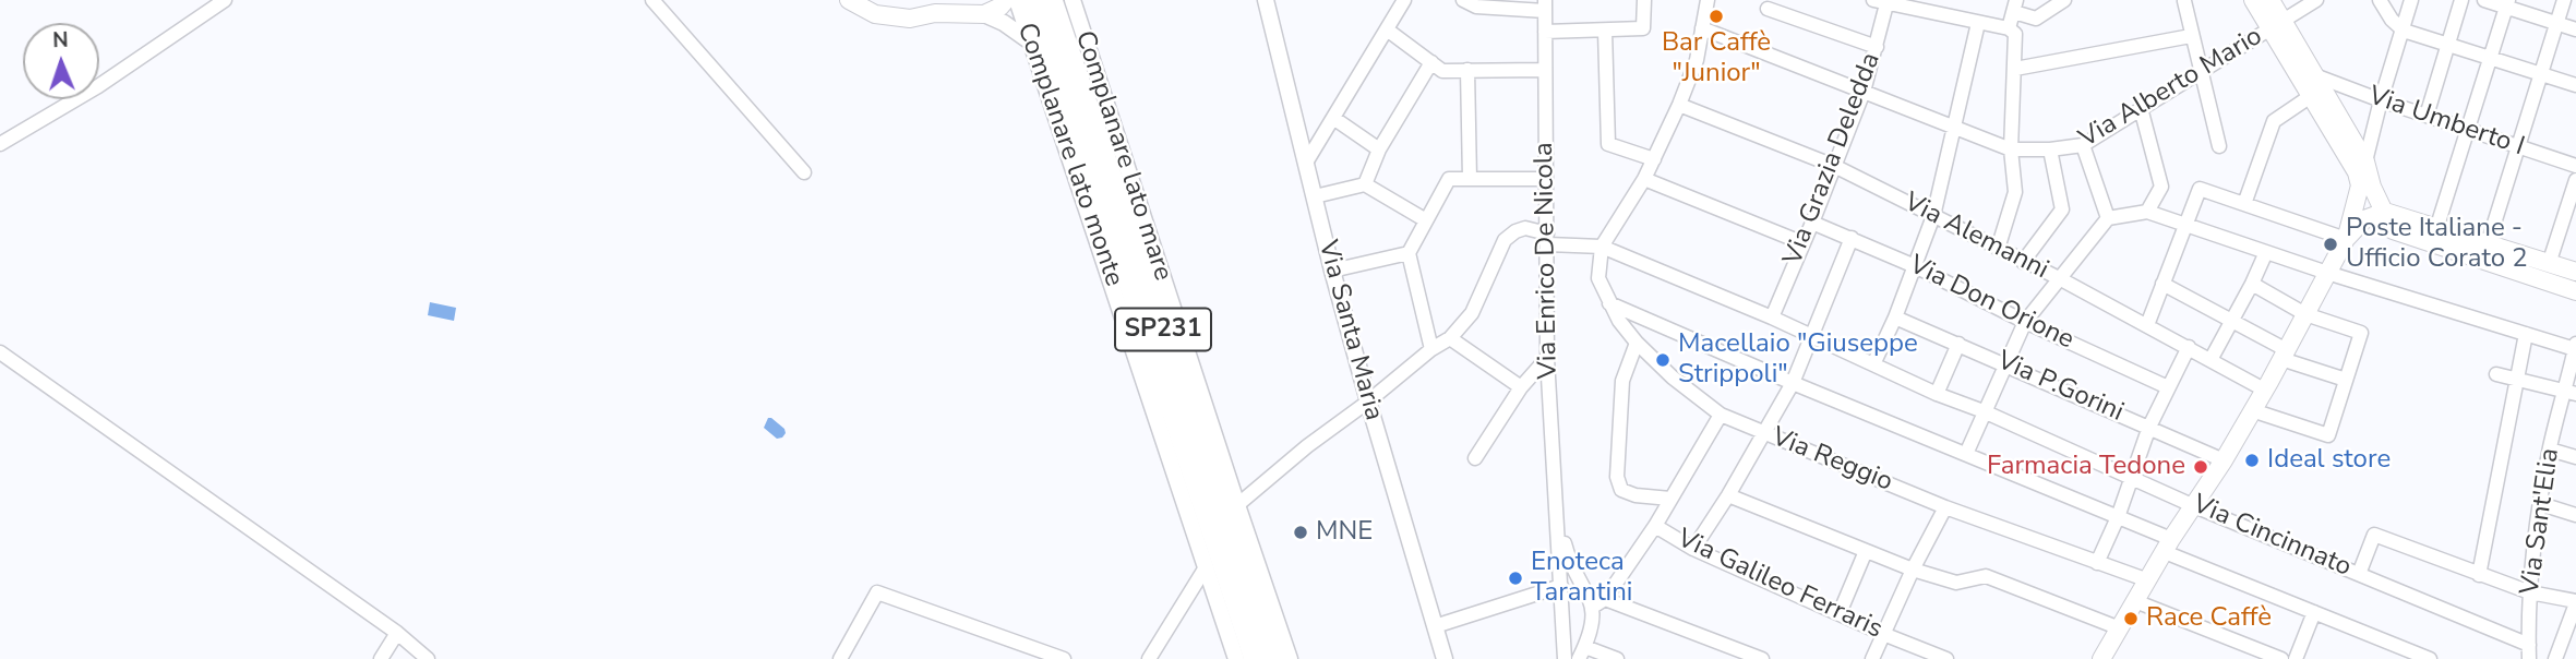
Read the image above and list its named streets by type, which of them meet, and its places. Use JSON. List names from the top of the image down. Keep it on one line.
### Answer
{"streets":{"highway":["SP231"],"street":["Via Alberto Mario","Via Umberto I","Complanare lato monte","Complanare lato mare","Via Grazia Deledda","Via Alemanni","Via Enrico De Nicola","Via Don Orione","Via Santa Maria","Via P.Gorini","Via Reggio","Via Sant'Elia","Via Cincinnato","Via Galileo Ferraris"]},"crossings":[["Via Alberto Mario","Via Grazia Deledda"],["Via Grazia Deledda","Via Alemanni"],["Via Grazia Deledda","Via Don Orione"],["Via Grazia Deledda","Via Cincinnato"],["Via Enrico De Nicola","Via Cincinnato"],["Via Reggio","Via Cincinnato"],["Via Sant'Elia","Via Cincinnato"]],"places":["Bar Caffè \"Junior\"","Poste Italiane - Ufficio Corato 2","Macellaio \"Giuseppe Strippoli\"","Ideal store","Farmacia Tedone","MNE","Enoteca Tarantini","Race Caffè"],"north":"top"}
